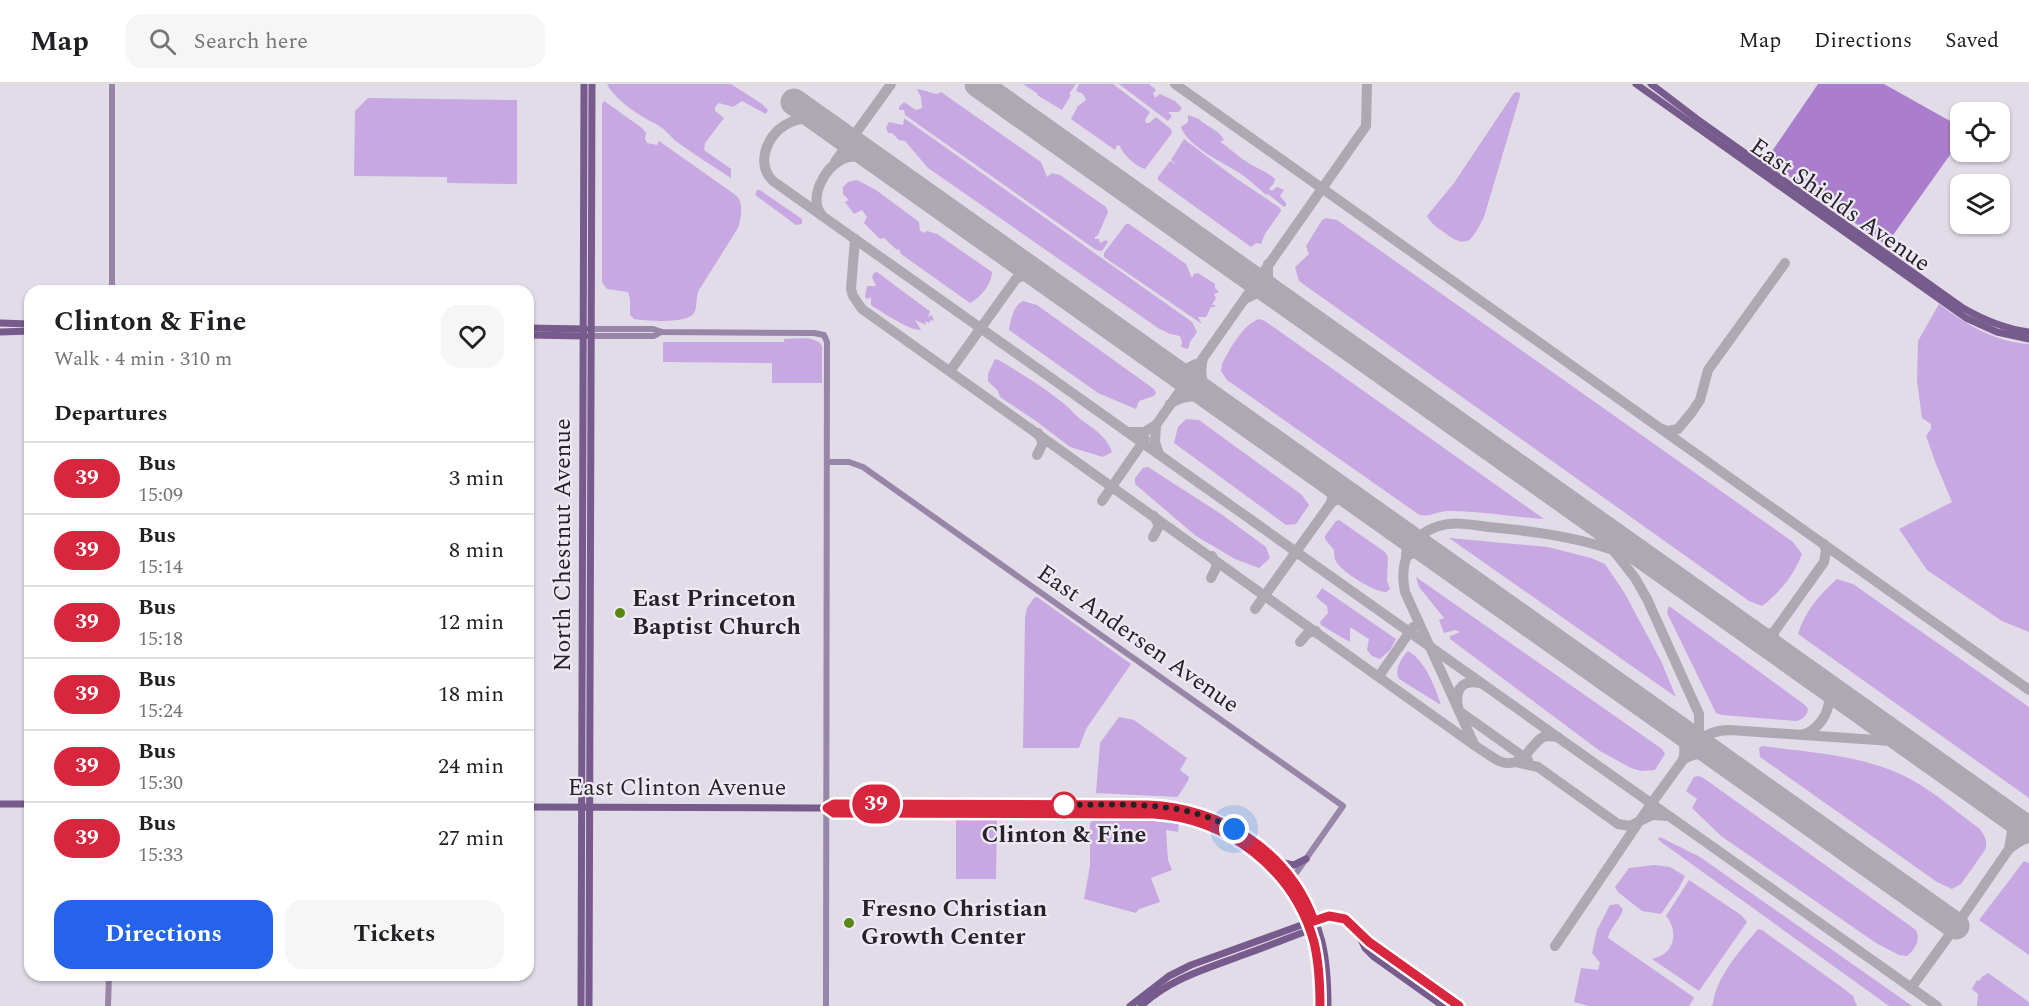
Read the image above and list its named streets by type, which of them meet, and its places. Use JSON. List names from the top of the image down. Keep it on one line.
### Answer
{"streets":{"main road":["East Shields Avenue","North Chestnut Avenue","East Clinton Avenue"],"street":["East Andersen Avenue"]},"crossings":[["North Chestnut Avenue","East Clinton Avenue"]],"places":["East Princeton Baptist Church","Clinton & Fine","Fresno Christian Growth Center"],"lines":["bus line 39"],"page":{"header":"Map","search":"Search here","nav":["Map","Directions","Saved"],"on_map":"39","heading":[["Clinton & Fine","Walk · 4 min · 310 m"],"Departures"],"list":[{"mark":"39","name":"Bus","note":"15:09","value":"3 min"},{"mark":"39","name":"Bus","note":"15:14","value":"8 min"},{"mark":"39","name":"Bus","note":"15:18","value":"12 min"},{"mark":"39","name":"Bus","note":"15:24","value":"18 min"},{"mark":"39","name":"Bus","note":"15:30","value":"24 min"},{"mark":"39","name":"Bus","note":"15:33","value":"27 min"}],"buttons":["Directions","Tickets"]}}
